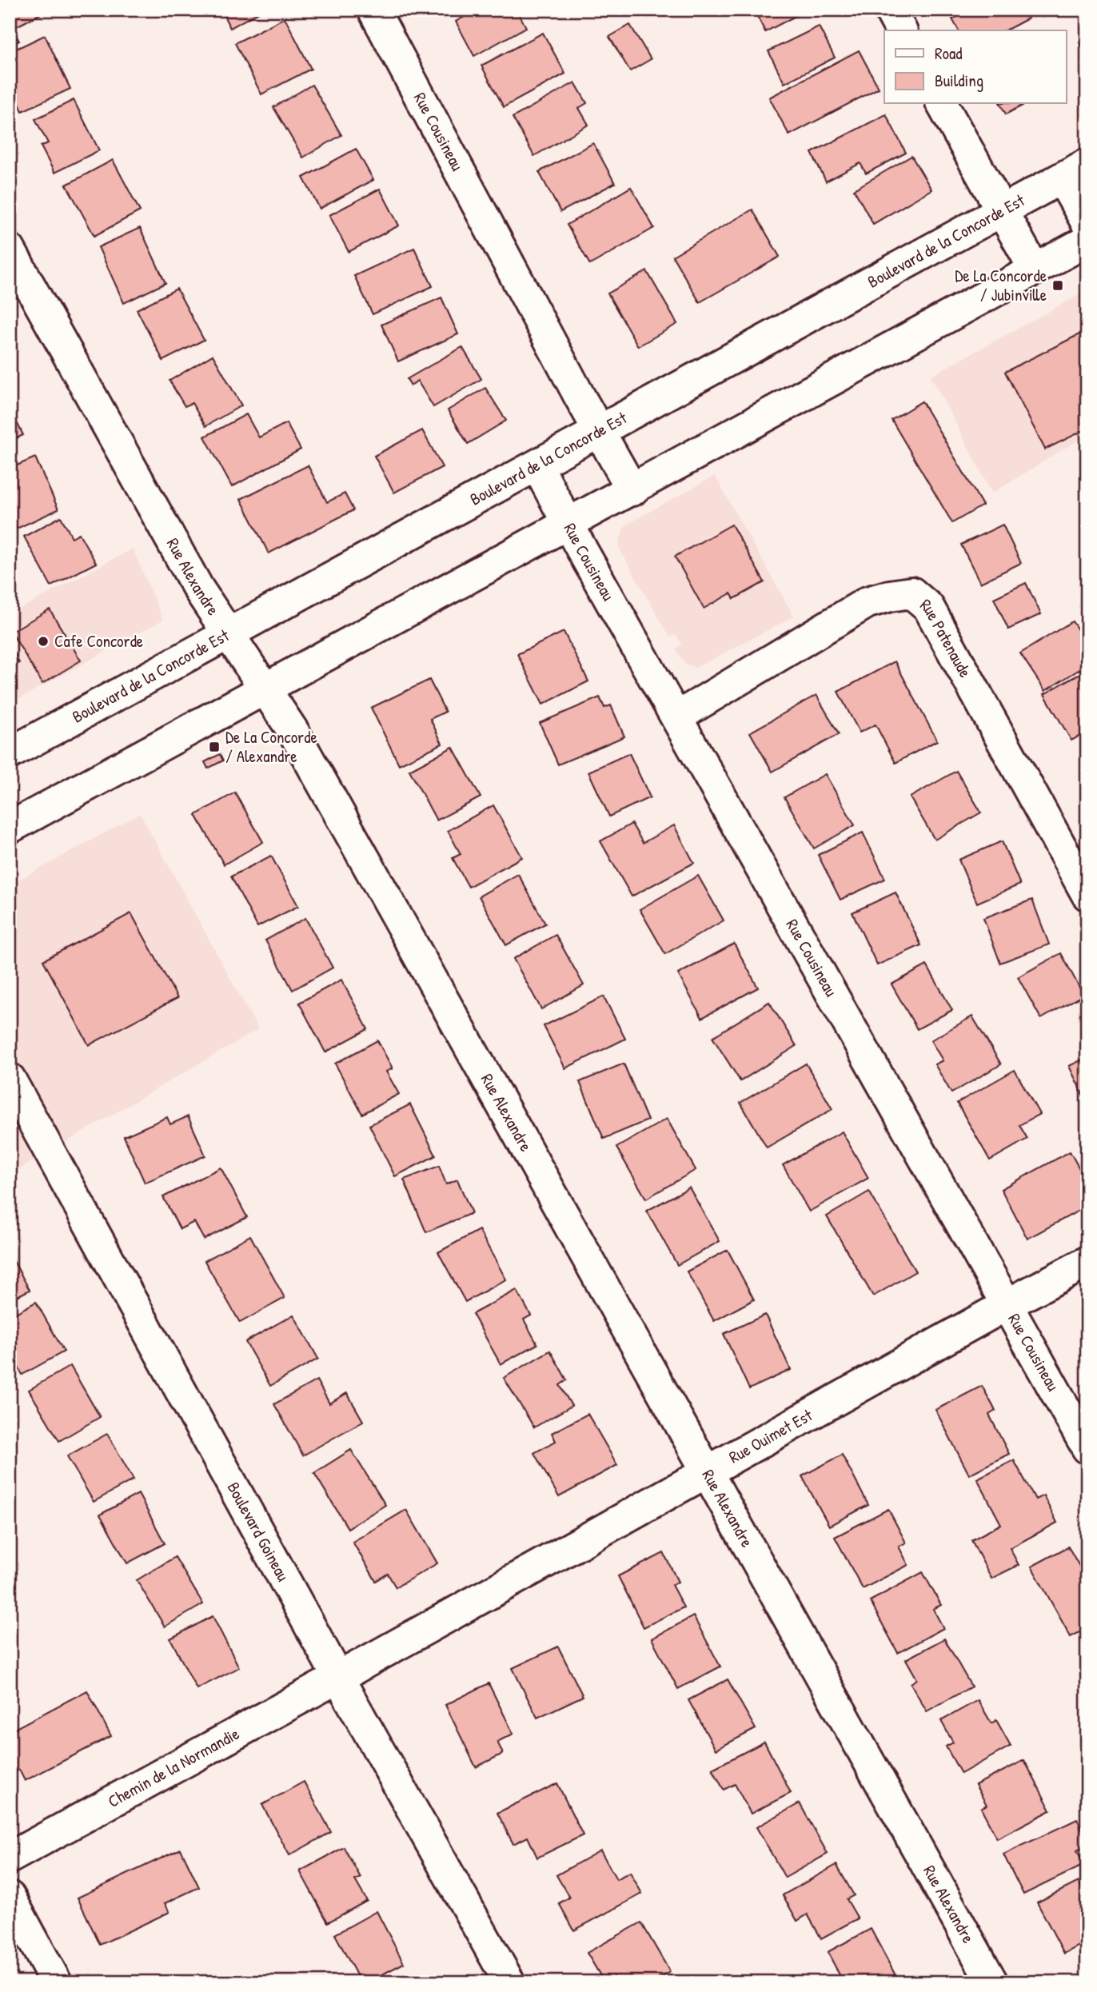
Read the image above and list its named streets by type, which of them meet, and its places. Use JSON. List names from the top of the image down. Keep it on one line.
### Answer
{"streets":{"street":["Rue Cousineau","Boulevard de la Concorde Est","Rue Alexandre","Rue Patenaude","Rue Ouimet Est","Boulevard Goineau","Chemin de la Normandie"]},"crossings":[["Rue Cousineau","Boulevard de la Concorde Est"],["Rue Cousineau","Rue Patenaude"],["Rue Cousineau","Rue Ouimet Est"],["Boulevard de la Concorde Est","Rue Alexandre"],["Rue Alexandre","Rue Ouimet Est"],["Rue Ouimet Est","Boulevard Goineau"],["Rue Ouimet Est","Chemin de la Normandie"],["Boulevard Goineau","Chemin de la Normandie"]],"places":{"transit":["De La Concorde / Jubinville","De La Concorde / Alexandre"],"other":["Cafe Concorde"]},"legend":["Road","Building"]}
